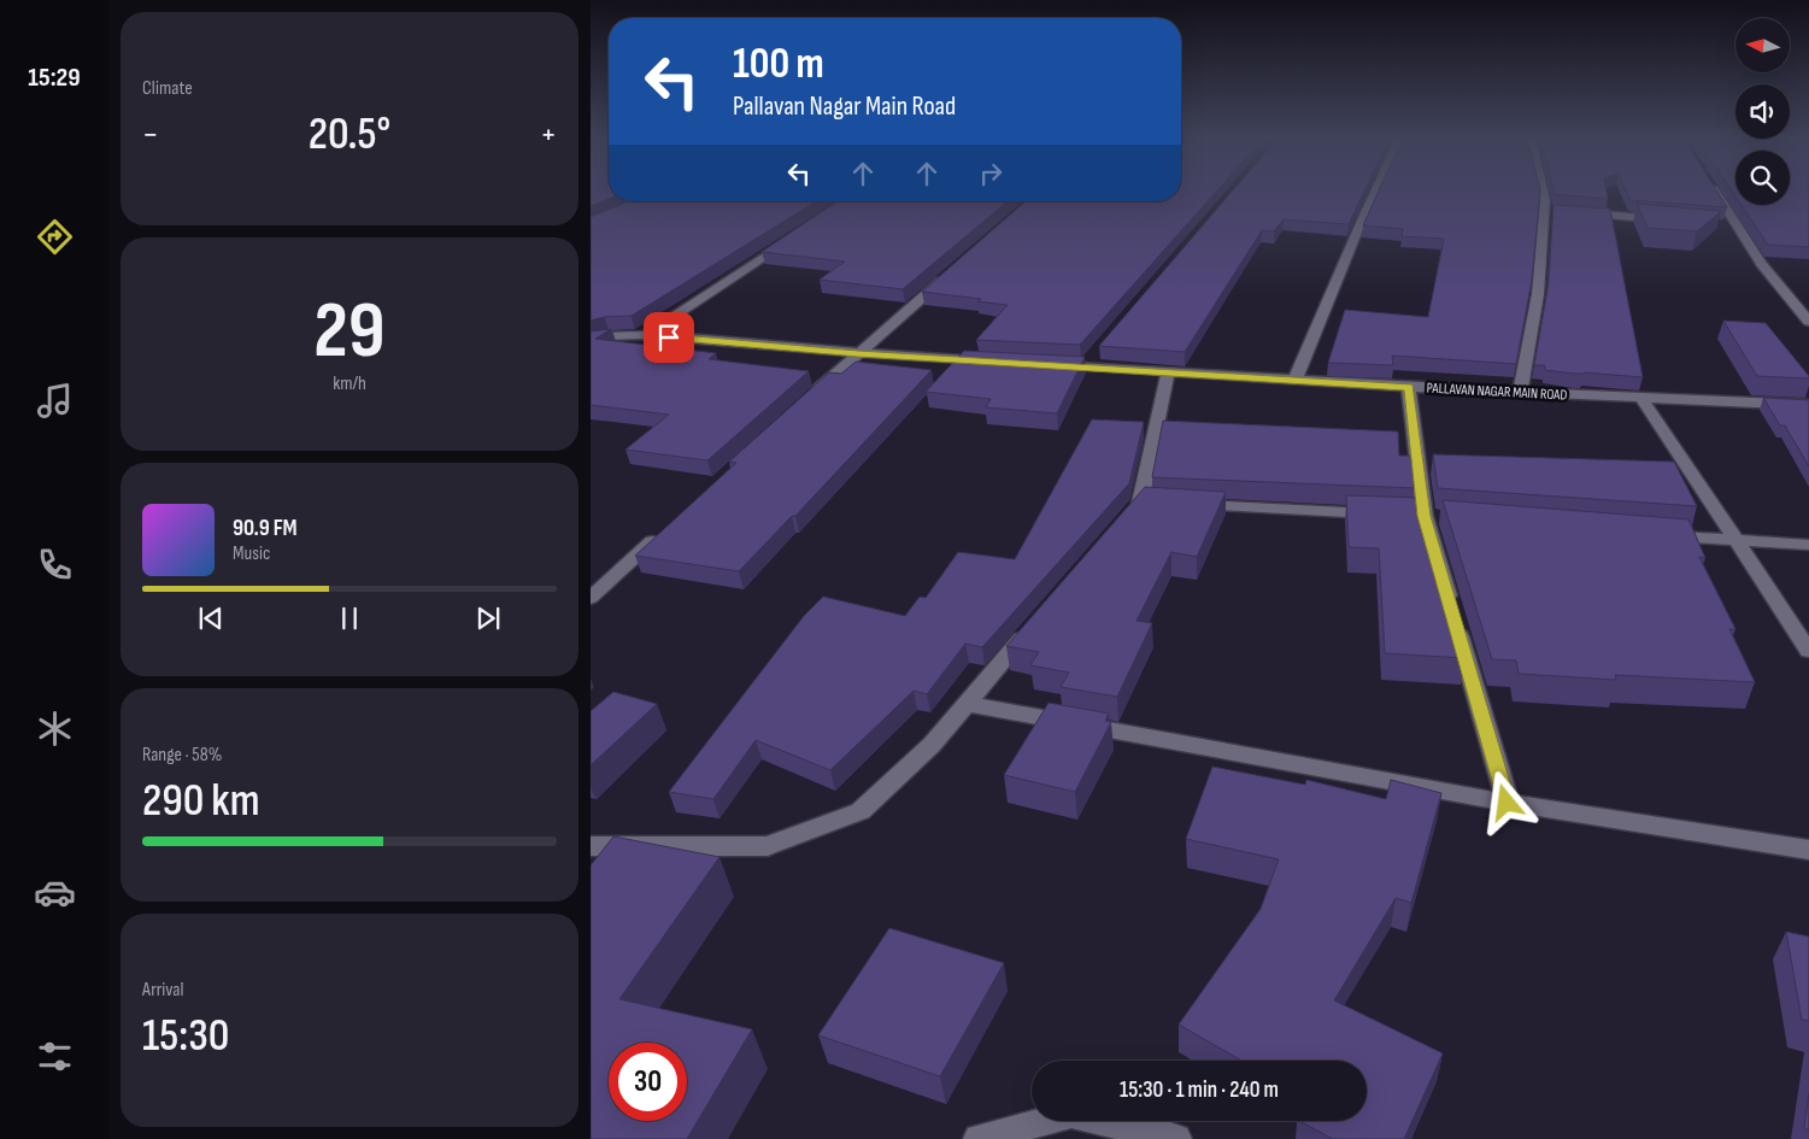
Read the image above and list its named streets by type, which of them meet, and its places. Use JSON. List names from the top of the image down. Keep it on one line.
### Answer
{"streets":{"street":["PALLAVAN NAGAR MAIN ROAD"]},"north":"left","page":{"tabs":"15:29","tile":["Climate",["29","km/h"],["Range · 58%","290 km"],["Arrival","15:30"]],"turn":["100 m","Pallavan Nagar Main Road"],"heat":["−","20.5°","+"],"song":["90.9 FM","Music"],"limit":"30","trip":"15:30 · 1 min · 240 m"}}
